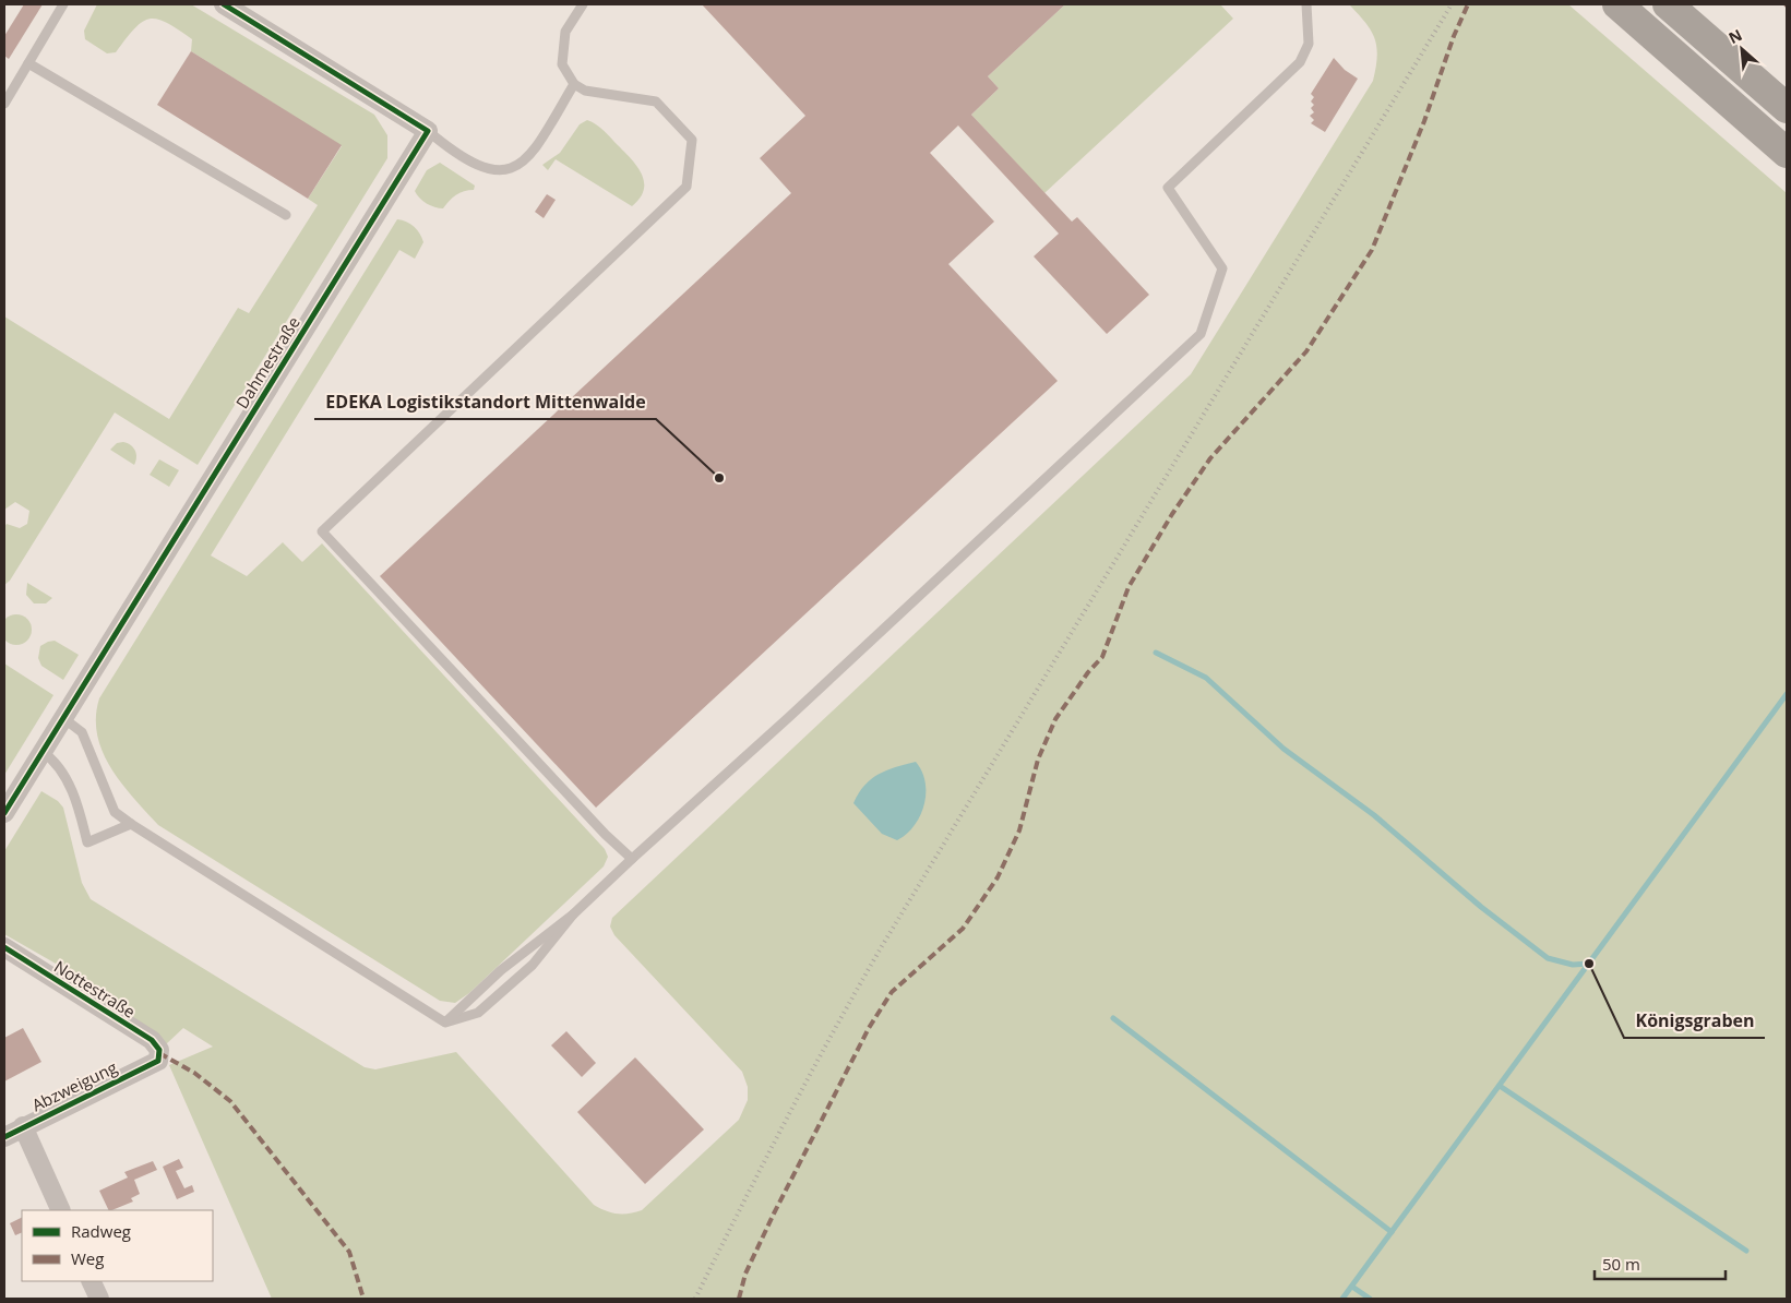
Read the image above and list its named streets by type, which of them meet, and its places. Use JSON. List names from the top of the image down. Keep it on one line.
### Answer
{"streets":{"street":["Dahmestraße","Nottestraße","Abzweigung"]},"crossings":[["Nottestraße","Abzweigung"]],"places":["EDEKA Logistikstandort Mittenwalde","Königsgraben"],"legend":["Radweg","Weg"],"scale_bar":"50 m","north":"top left"}
